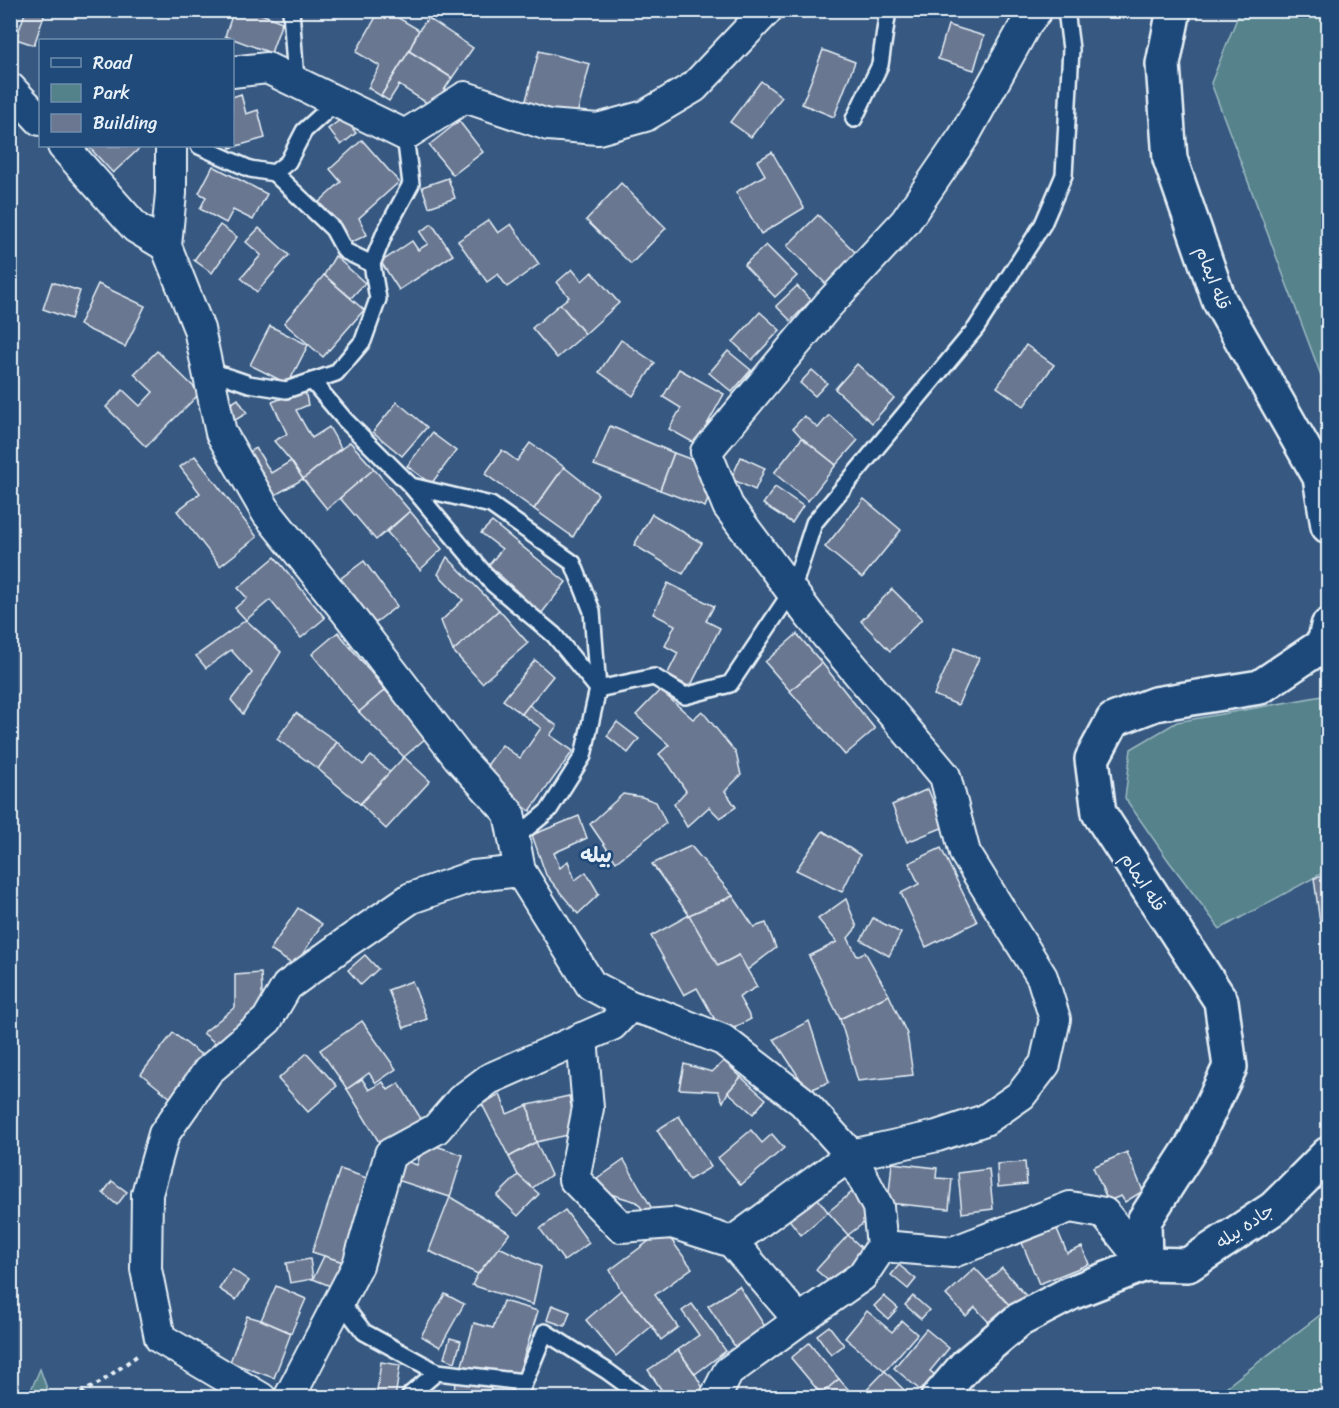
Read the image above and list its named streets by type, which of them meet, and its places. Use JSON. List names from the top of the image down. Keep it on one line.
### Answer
{"streets":{"street":["قله ایمام","جاده بیله"]},"crossings":[["قله ایمام","جاده بیله"]],"districts":["بیله"],"legend":["Road","Park","Building"]}
